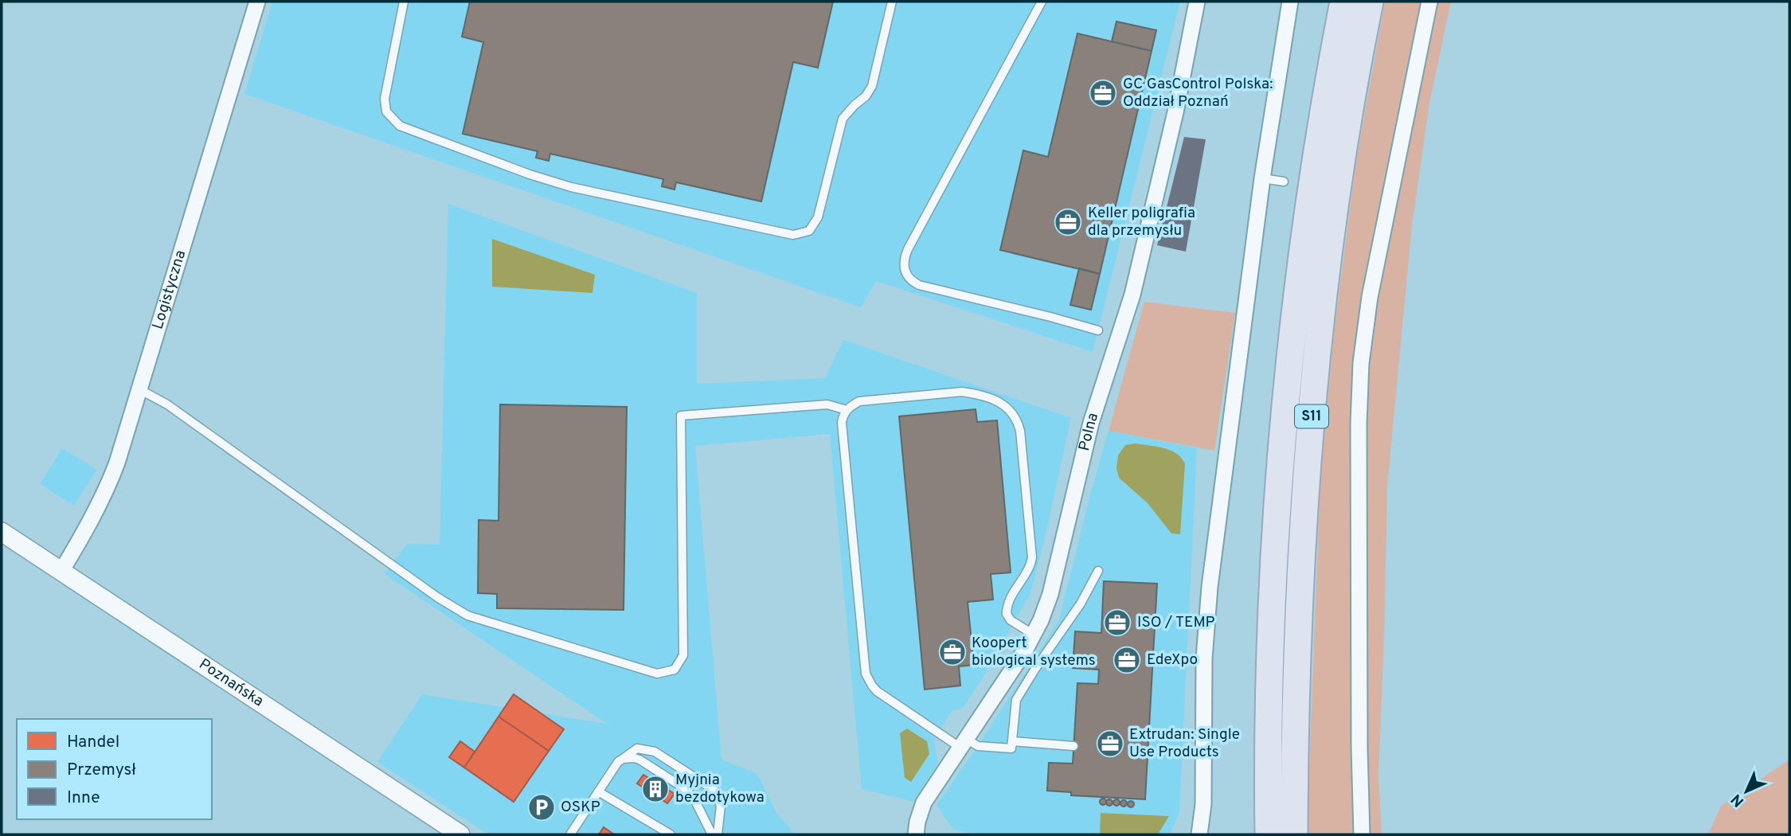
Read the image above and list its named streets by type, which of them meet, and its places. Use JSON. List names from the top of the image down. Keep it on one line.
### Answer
{"streets":{"highway":["S11"],"street":["Logistyczna","Polna","Poznańska"]},"crossings":[["Logistyczna","Poznańska"]],"places":{"office":["GC GasControl Polska: Oddział Poznań","Keller poligrafia dla przemysłu","ISO / TEMP","Koopert biological systems","EdeXpo","Extrudan: Single Use Products"],"building":["Myjnia bezdotykowa"],"parking":["OSKP"]},"legend":["Handel","Przemysł","Inne"],"north":"bottom left"}
